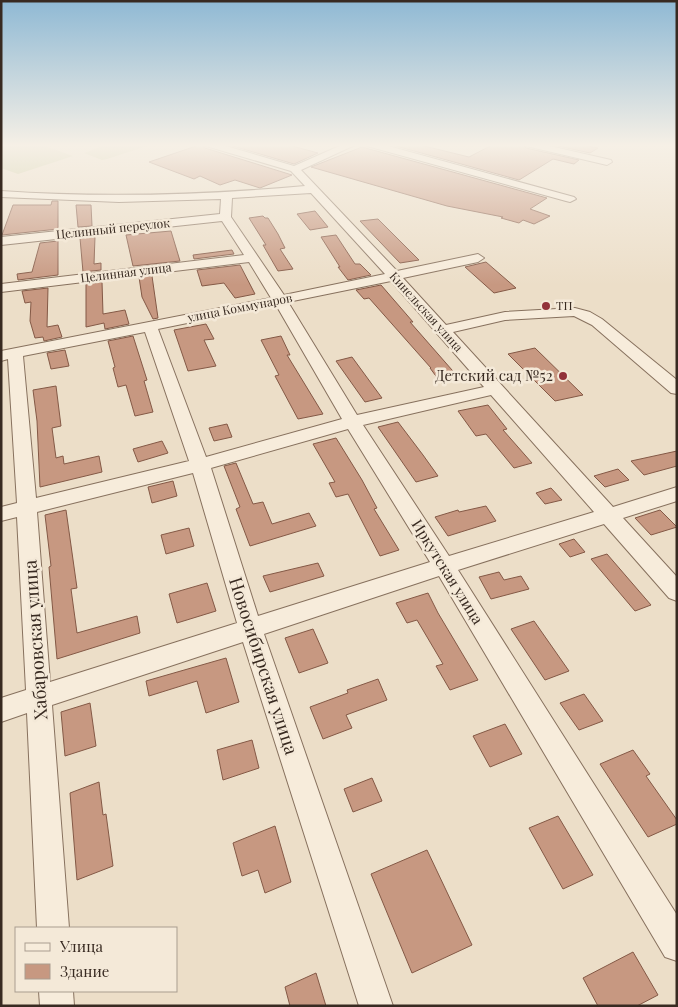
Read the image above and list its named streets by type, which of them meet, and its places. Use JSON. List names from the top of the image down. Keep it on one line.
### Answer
{"streets":{"street":["Целинный переулок","Целинная улица","улица Коммунаров","Кинельская улица","Иркутская улица","Хабаровская улица","Новосибирская улица"]},"crossings":[["Целинный переулок","Иркутская улица"],["Целинная улица","Иркутская улица"],["улица Коммунаров","Кинельская улица"],["улица Коммунаров","Иркутская улица"],["улица Коммунаров","Хабаровская улица"],["улица Коммунаров","Новосибирская улица"]],"places":["ТП","Детский сад №52"],"legend":["Улица","Здание"]}
